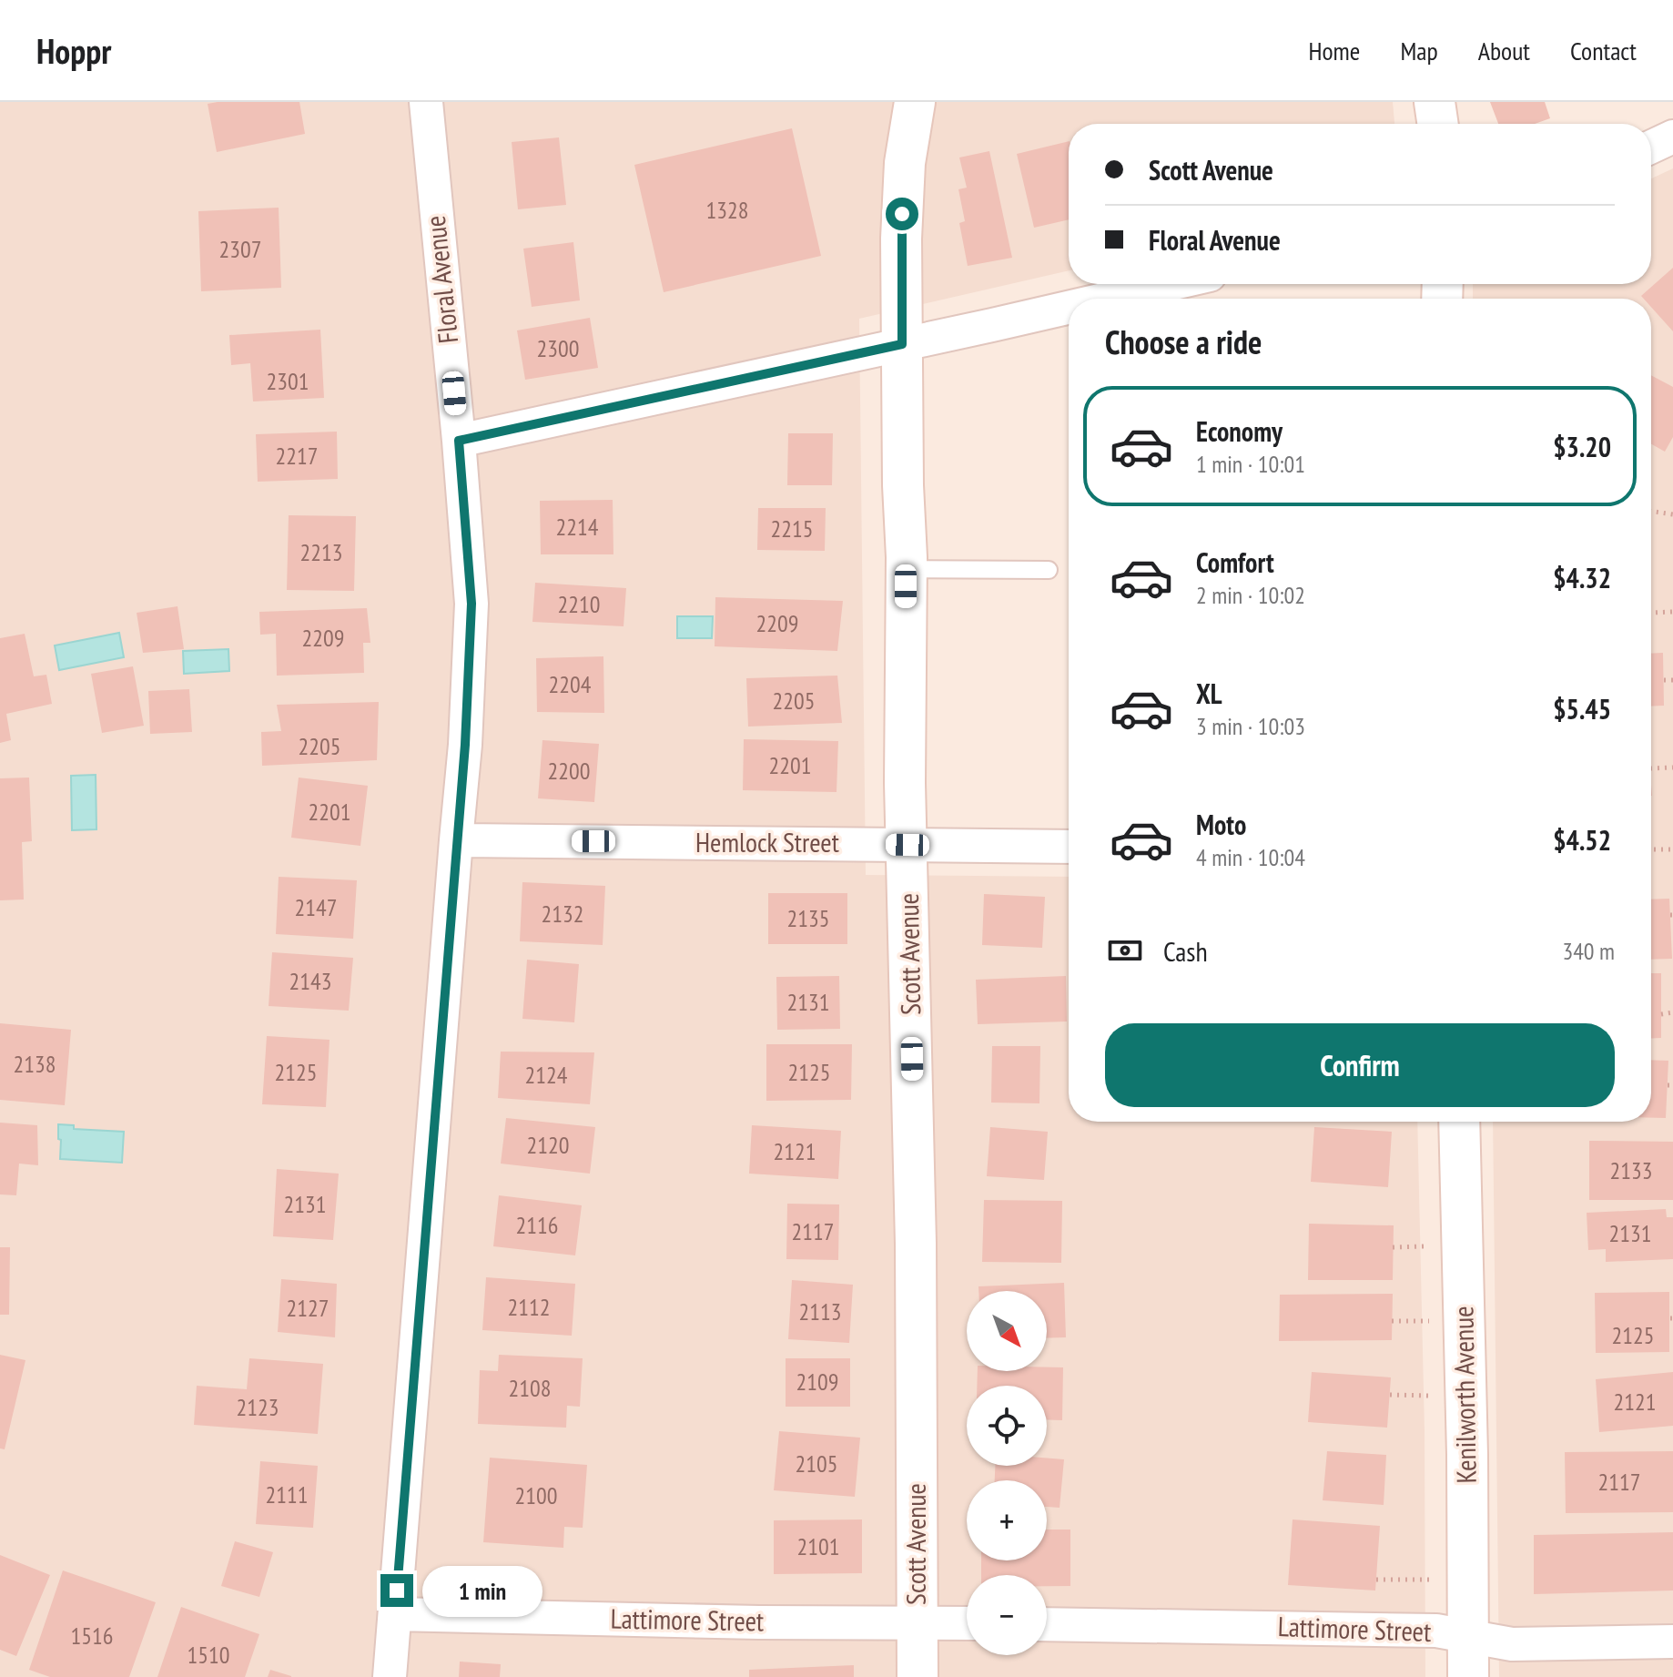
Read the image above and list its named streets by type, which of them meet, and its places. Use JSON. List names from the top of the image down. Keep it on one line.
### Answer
{"streets":{"main road":["Scott Avenue","Kenilworth Avenue"],"street":["Floral Avenue","Hemlock Street","Lattimore Street"]},"crossings":[["Floral Avenue","Hemlock Street"],["Floral Avenue","Lattimore Street"],["Hemlock Street","Scott Avenue"],["Scott Avenue","Lattimore Street"],["Kenilworth Avenue","Lattimore Street"]],"house_numbers":["1328","2307","2300","2301","2217","2214","2215","2213","2210","2209","2209","2204","2205","2205","2201","2200","2201","2147","2132","2135","2143","2131","2138","2125","2125","2124","2120","2121","2133","2131","2116","2117","2131","2112","2127","2113","2125","2109","2108","2121","2123","2105","2117","2111","2100","2101","1516","1510"],"north":"bottom right","page":{"header":"Hoppr","nav":["Home","Map","About","Contact"],"banner":["Scott Avenue","Floral Avenue"],"heading":"Choose a ride","list":[{"name":"Economy","note":"1 min · 10:01","value":"$3.20"},{"name":"Comfort","note":"2 min · 10:02","value":"$4.32"},{"name":"XL","note":"3 min · 10:03","value":"$5.45"},{"name":"Moto","note":"4 min · 10:04","value":"$4.52"}],"pay":["Cash","340 m"],"buttons":"Confirm","map_buttons":["+","−"],"bubble":"1 min"}}
